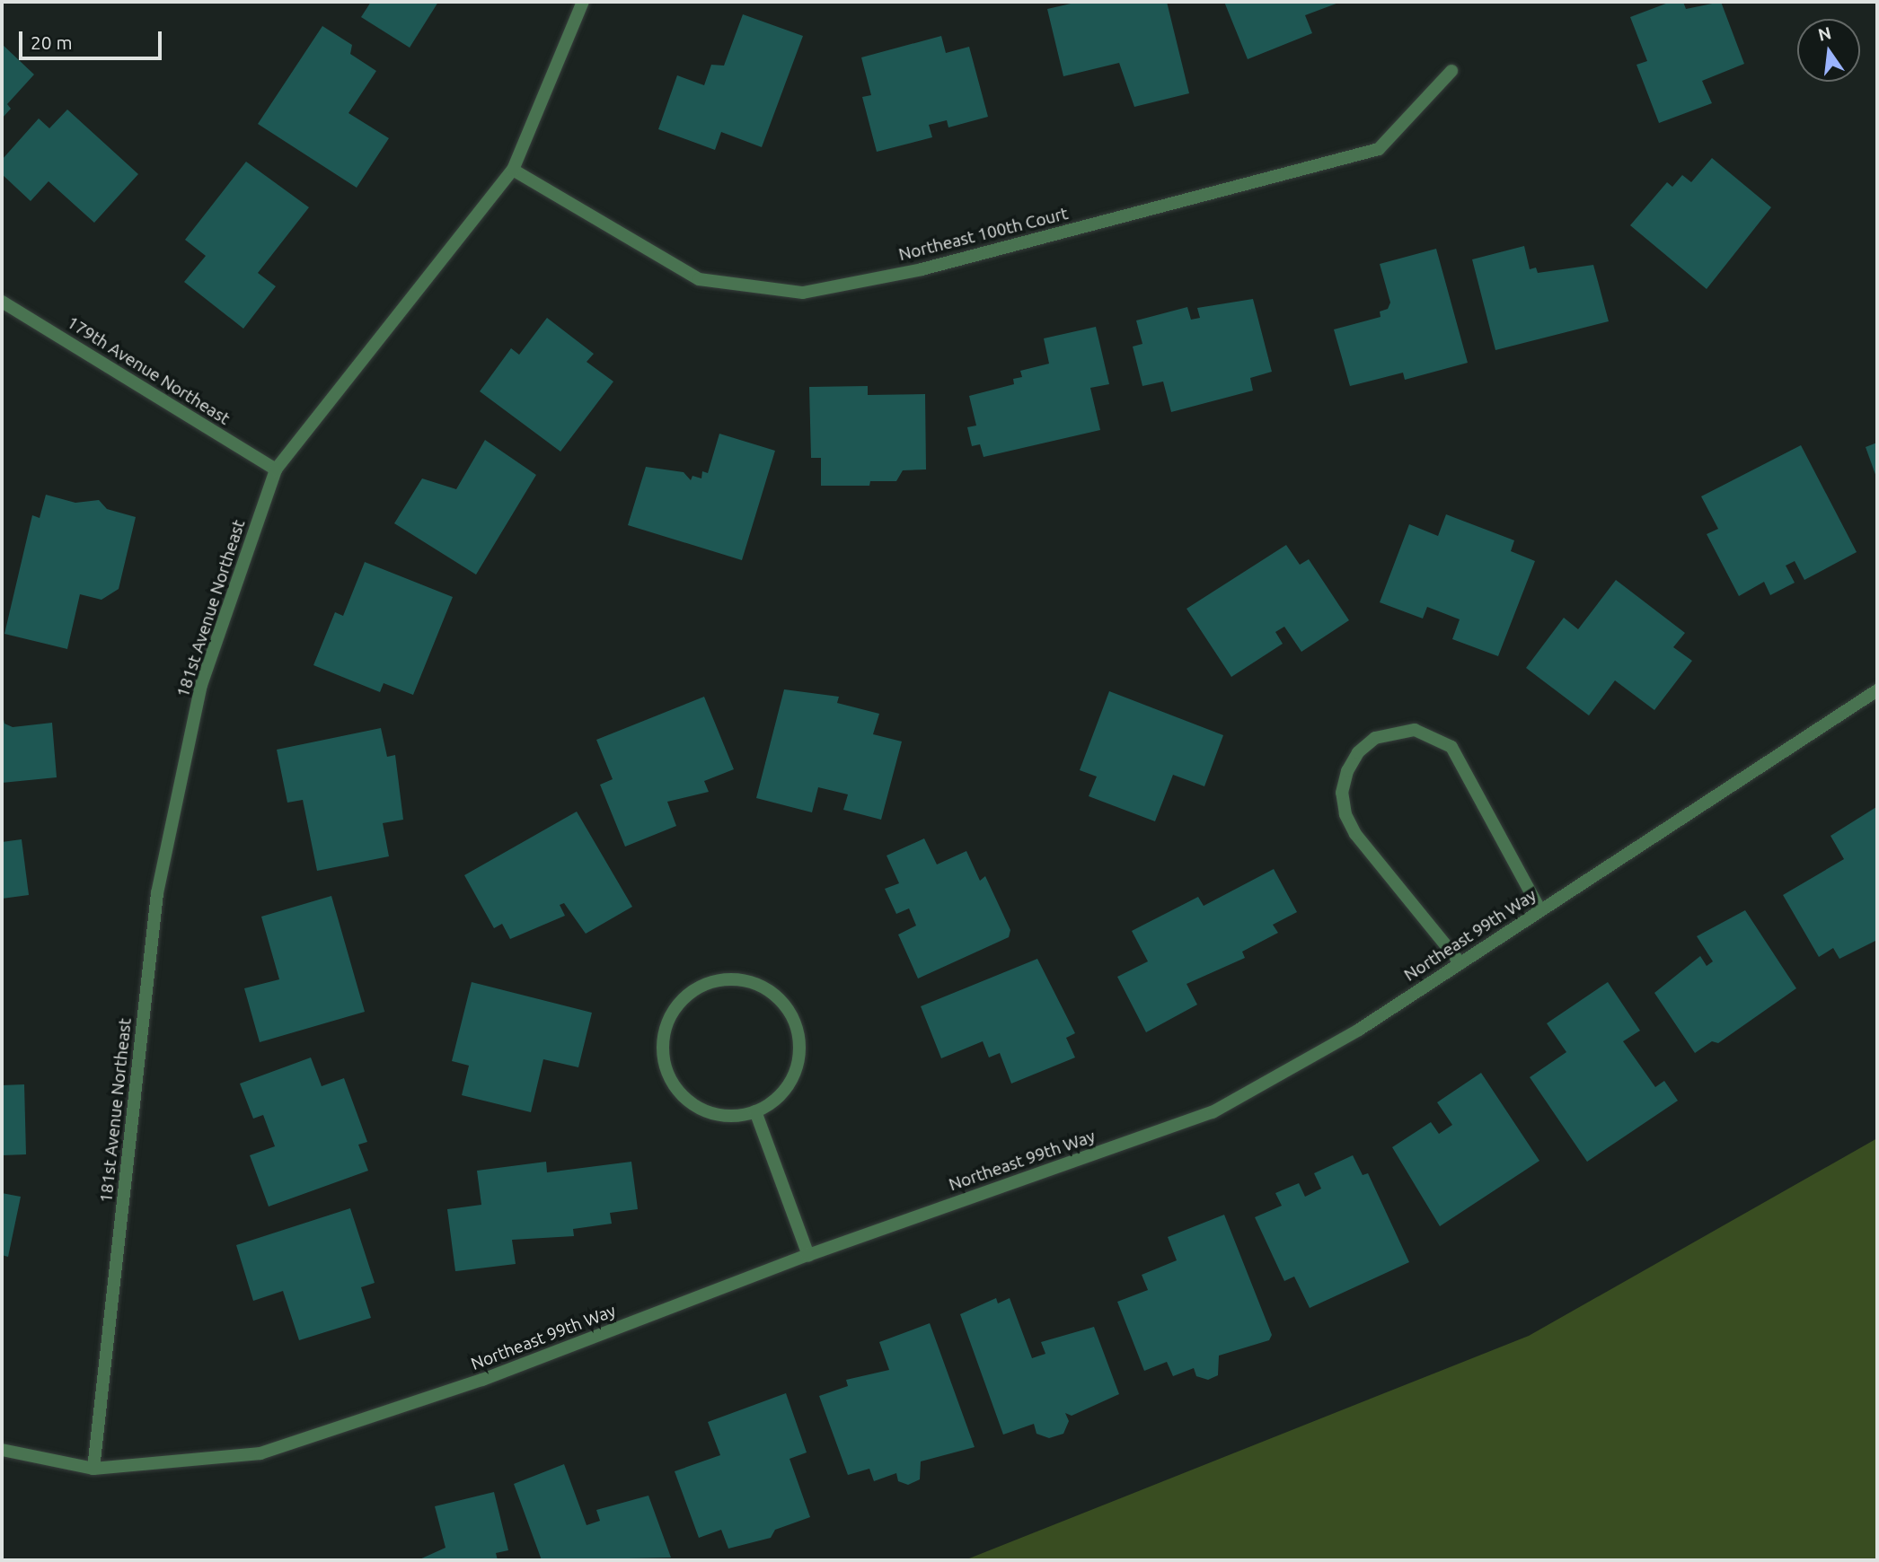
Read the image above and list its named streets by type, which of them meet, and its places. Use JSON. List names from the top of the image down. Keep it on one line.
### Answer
{"streets":{"street":["Northeast 100th Court","179th Avenue Northeast","181st Avenue Northeast","Northeast 99th Way"]},"crossings":[["Northeast 100th Court","181st Avenue Northeast"],["179th Avenue Northeast","181st Avenue Northeast"],["181st Avenue Northeast","Northeast 99th Way"]],"scale_bar":"20 m","north":"top"}
